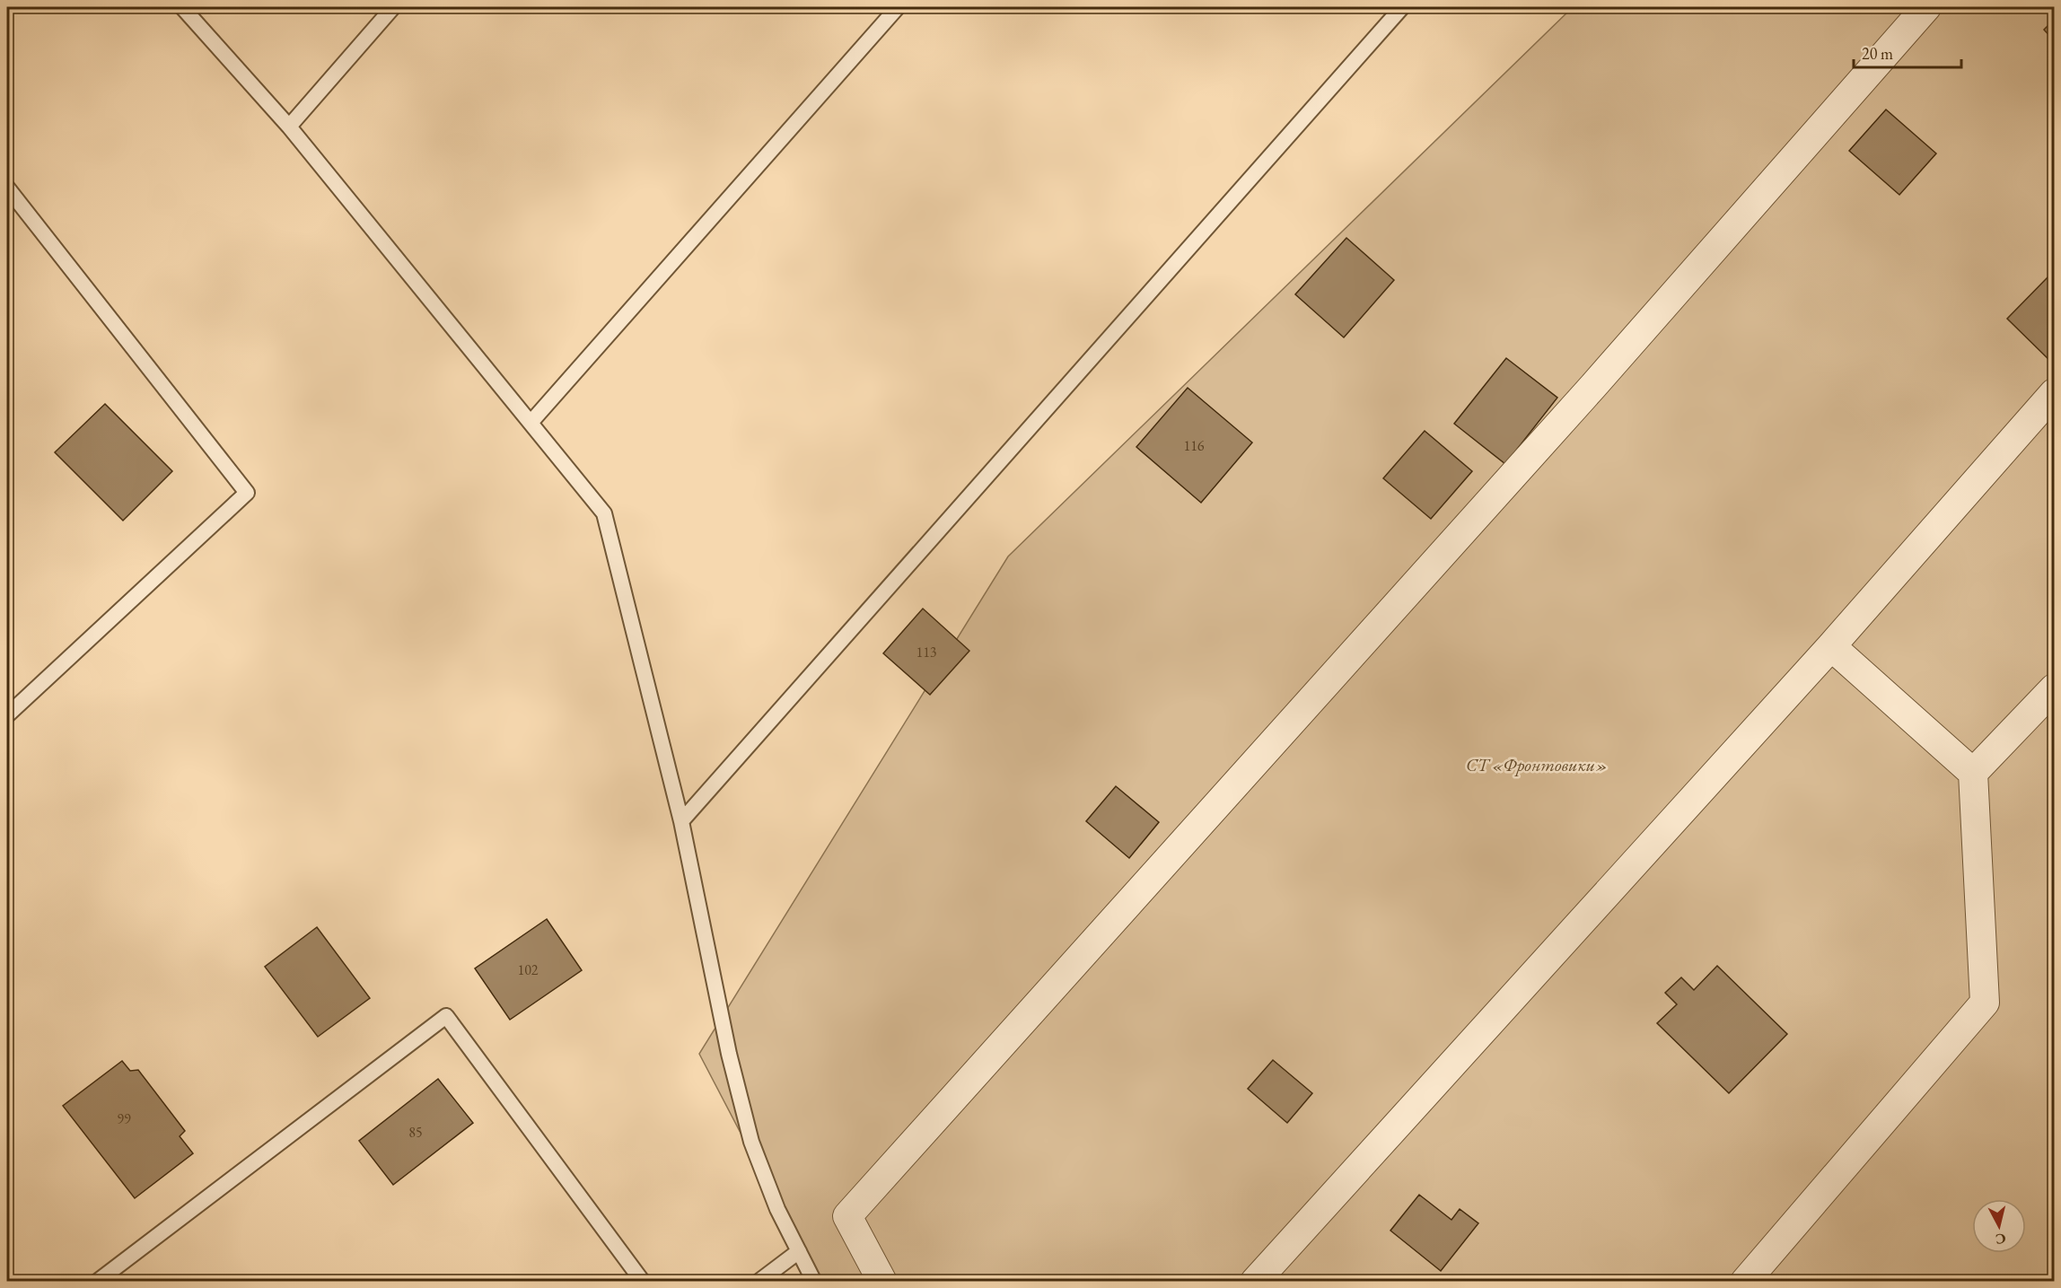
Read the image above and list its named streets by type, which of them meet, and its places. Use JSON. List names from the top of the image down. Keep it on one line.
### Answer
{"parks":["СТ «Фронтовики»"],"house_numbers":["116","113","102","99","85"],"scale_bar":"20 m","north":"bottom"}
